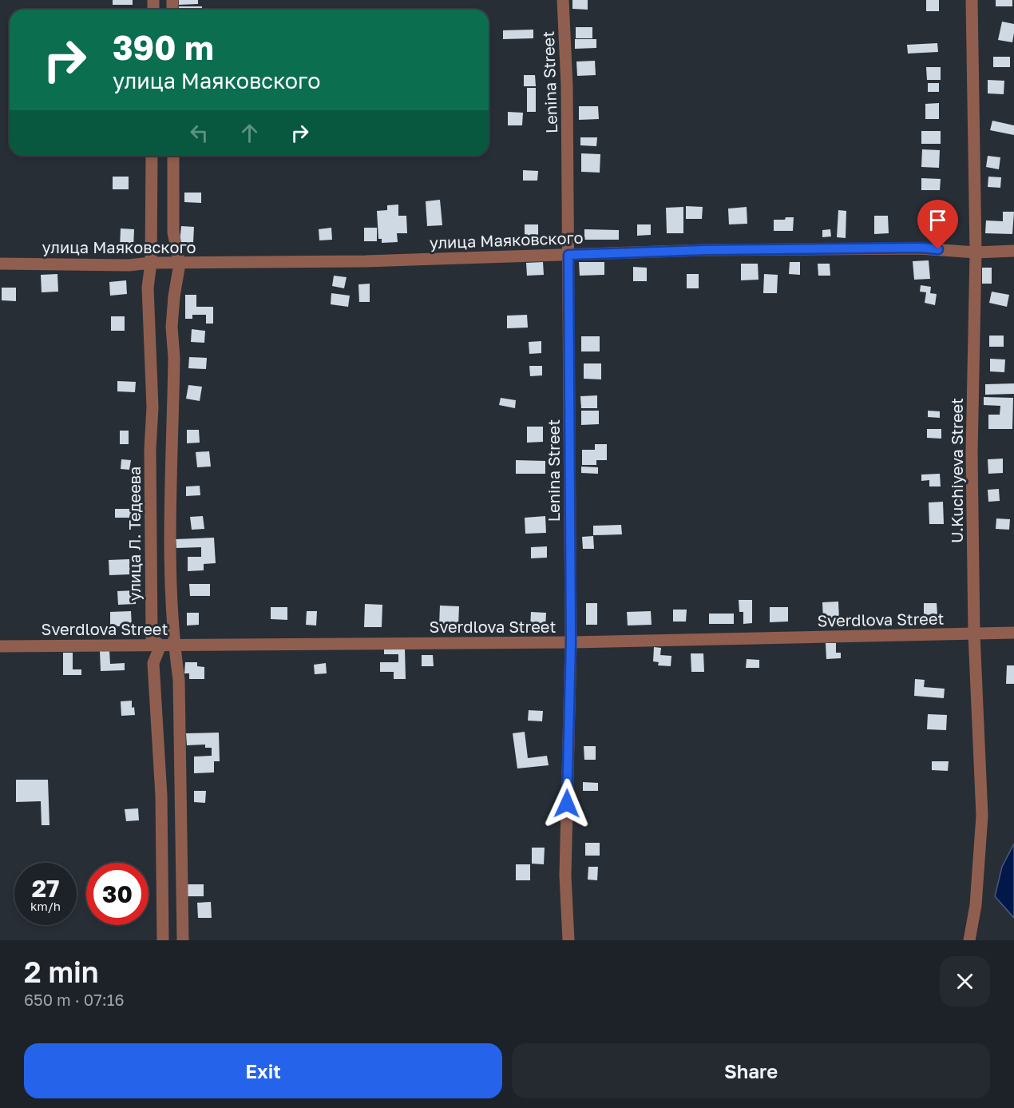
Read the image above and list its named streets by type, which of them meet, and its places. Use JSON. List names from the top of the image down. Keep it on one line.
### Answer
{"streets":{"street":["Lenina Street","улица Маяковского","U.Kuchiyeva Street","улица Л. Тедеева","Sverdlova Street"]},"crossings":[["Lenina Street","улица Маяковского"],["Lenina Street","Sverdlova Street"],["улица Маяковского","U.Kuchiyeva Street"],["улица Маяковского","улица Л. Тедеева"],["U.Kuchiyeva Street","Sverdlova Street"],["улица Л. Тедеева","Sverdlova Street"]],"page":{"turn":["390 m","улица Маяковского"],"speed":"27 km/h","limit":"30","heading":["2 min","650 m · 07:16"],"buttons":["Exit","Share"]}}
